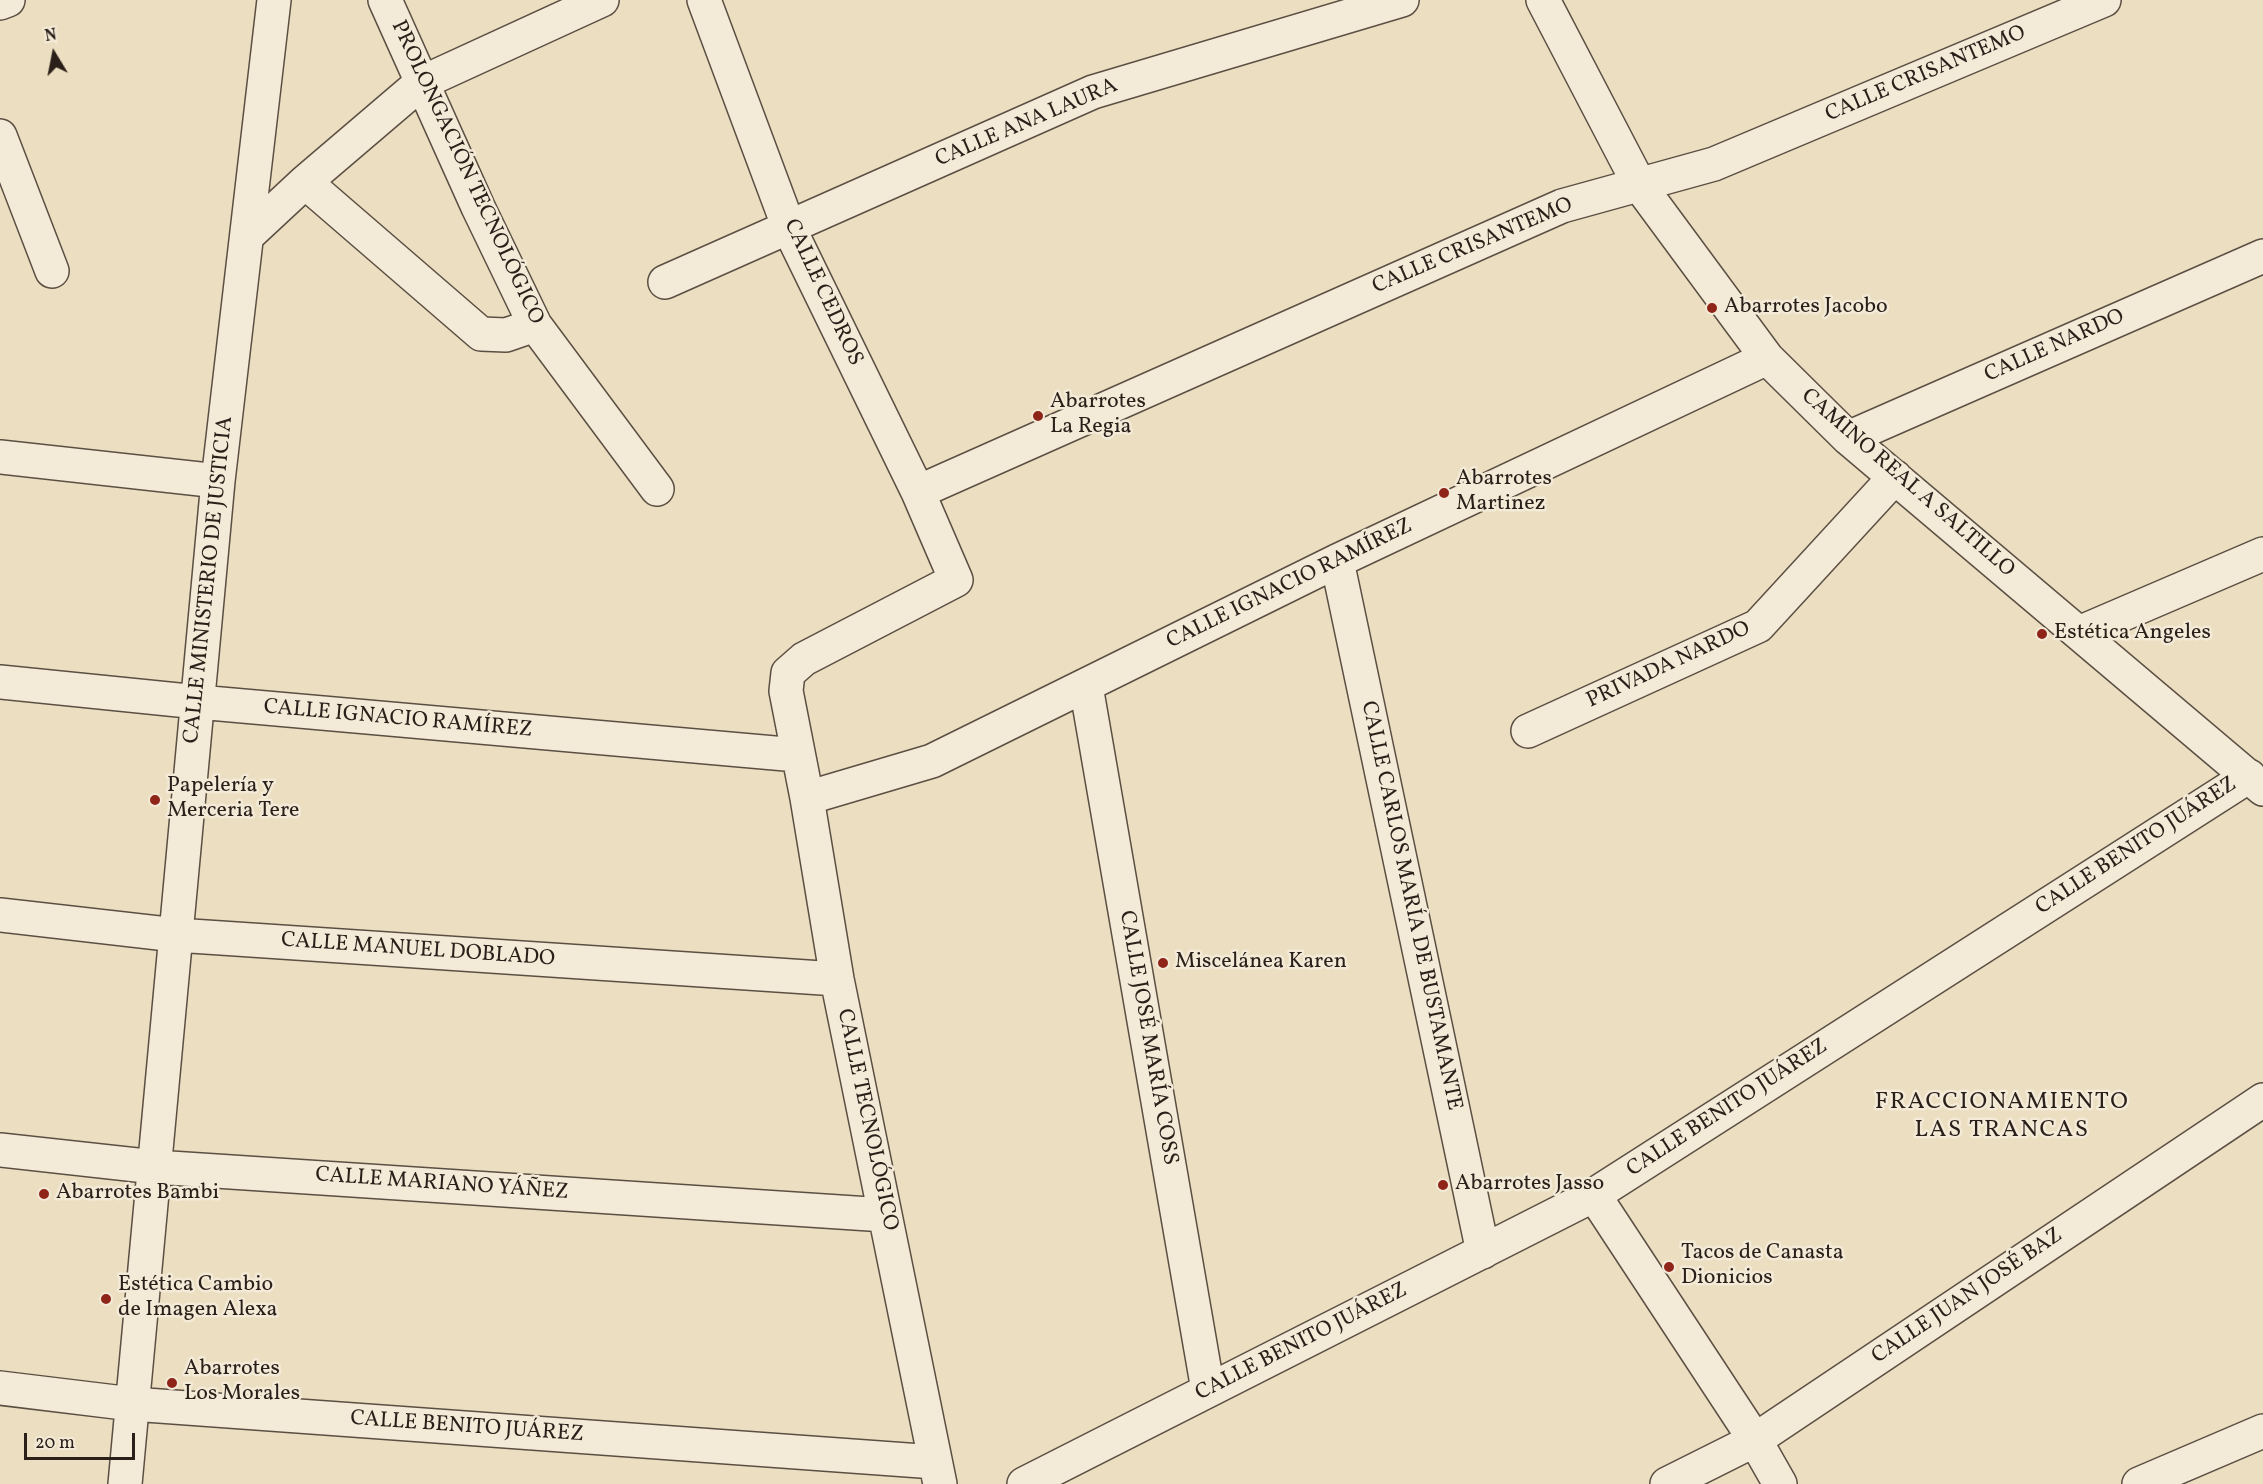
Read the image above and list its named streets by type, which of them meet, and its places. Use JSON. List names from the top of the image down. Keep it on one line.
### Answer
{"streets":{"street":["CALLE CRISANTEMO","CALLE ANA LAURA","PROLONGACIÓN TECNOLÓGICO","CALLE CEDROS","CALLE NARDO","CAMINO REAL A SALTILLO","CALLE MINISTERIO DE JUSTICIA","CALLE IGNACIO RAMÍREZ","PRIVADA NARDO","CALLE BENITO JUÁREZ","CALLE CARLOS MARÍA DE BUSTAMANTE","CALLE MANUEL DOBLADO","CALLE JOSÉ MARÍA COSS","CALLE TECNOLÓGICO","CALLE MARIANO YÁÑEZ","CALLE JUAN JOSÉ BAZ"]},"crossings":[["CALLE CRISANTEMO","CALLE CEDROS"],["CALLE CRISANTEMO","CAMINO REAL A SALTILLO"],["CALLE ANA LAURA","CALLE CEDROS"],["CALLE CEDROS","CALLE TECNOLÓGICO"],["CALLE NARDO","CAMINO REAL A SALTILLO"],["CAMINO REAL A SALTILLO","CALLE IGNACIO RAMÍREZ"],["CAMINO REAL A SALTILLO","PRIVADA NARDO"],["CAMINO REAL A SALTILLO","CALLE BENITO JUÁREZ"],["CALLE MINISTERIO DE JUSTICIA","CALLE IGNACIO RAMÍREZ"],["CALLE MINISTERIO DE JUSTICIA","CALLE BENITO JUÁREZ"],["CALLE MINISTERIO DE JUSTICIA","CALLE MANUEL DOBLADO"],["CALLE MINISTERIO DE JUSTICIA","CALLE MARIANO YÁÑEZ"],["CALLE IGNACIO RAMÍREZ","CALLE CARLOS MARÍA DE BUSTAMANTE"],["CALLE IGNACIO RAMÍREZ","CALLE JOSÉ MARÍA COSS"],["CALLE IGNACIO RAMÍREZ","CALLE TECNOLÓGICO"],["CALLE BENITO JUÁREZ","CALLE CARLOS MARÍA DE BUSTAMANTE"],["CALLE BENITO JUÁREZ","CALLE JOSÉ MARÍA COSS"],["CALLE BENITO JUÁREZ","CALLE TECNOLÓGICO"],["CALLE MANUEL DOBLADO","CALLE TECNOLÓGICO"],["CALLE TECNOLÓGICO","CALLE MARIANO YÁÑEZ"]],"districts":["FRACCIONAMIENTO LAS TRANCAS"],"places":["Abarrotes Jacobo","Abarrotes La Regia","Abarrotes Martinez","Estética Angeles","Papelería y Merceria Tere","Miscelánea Karen","Abarrotes Jasso","Abarrotes Bambi","Tacos de Canasta Dionicios","Estética Cambio de Imagen Alexa","Abarrotes Los Morales"],"scale_bar":"20 m","north":"top"}
